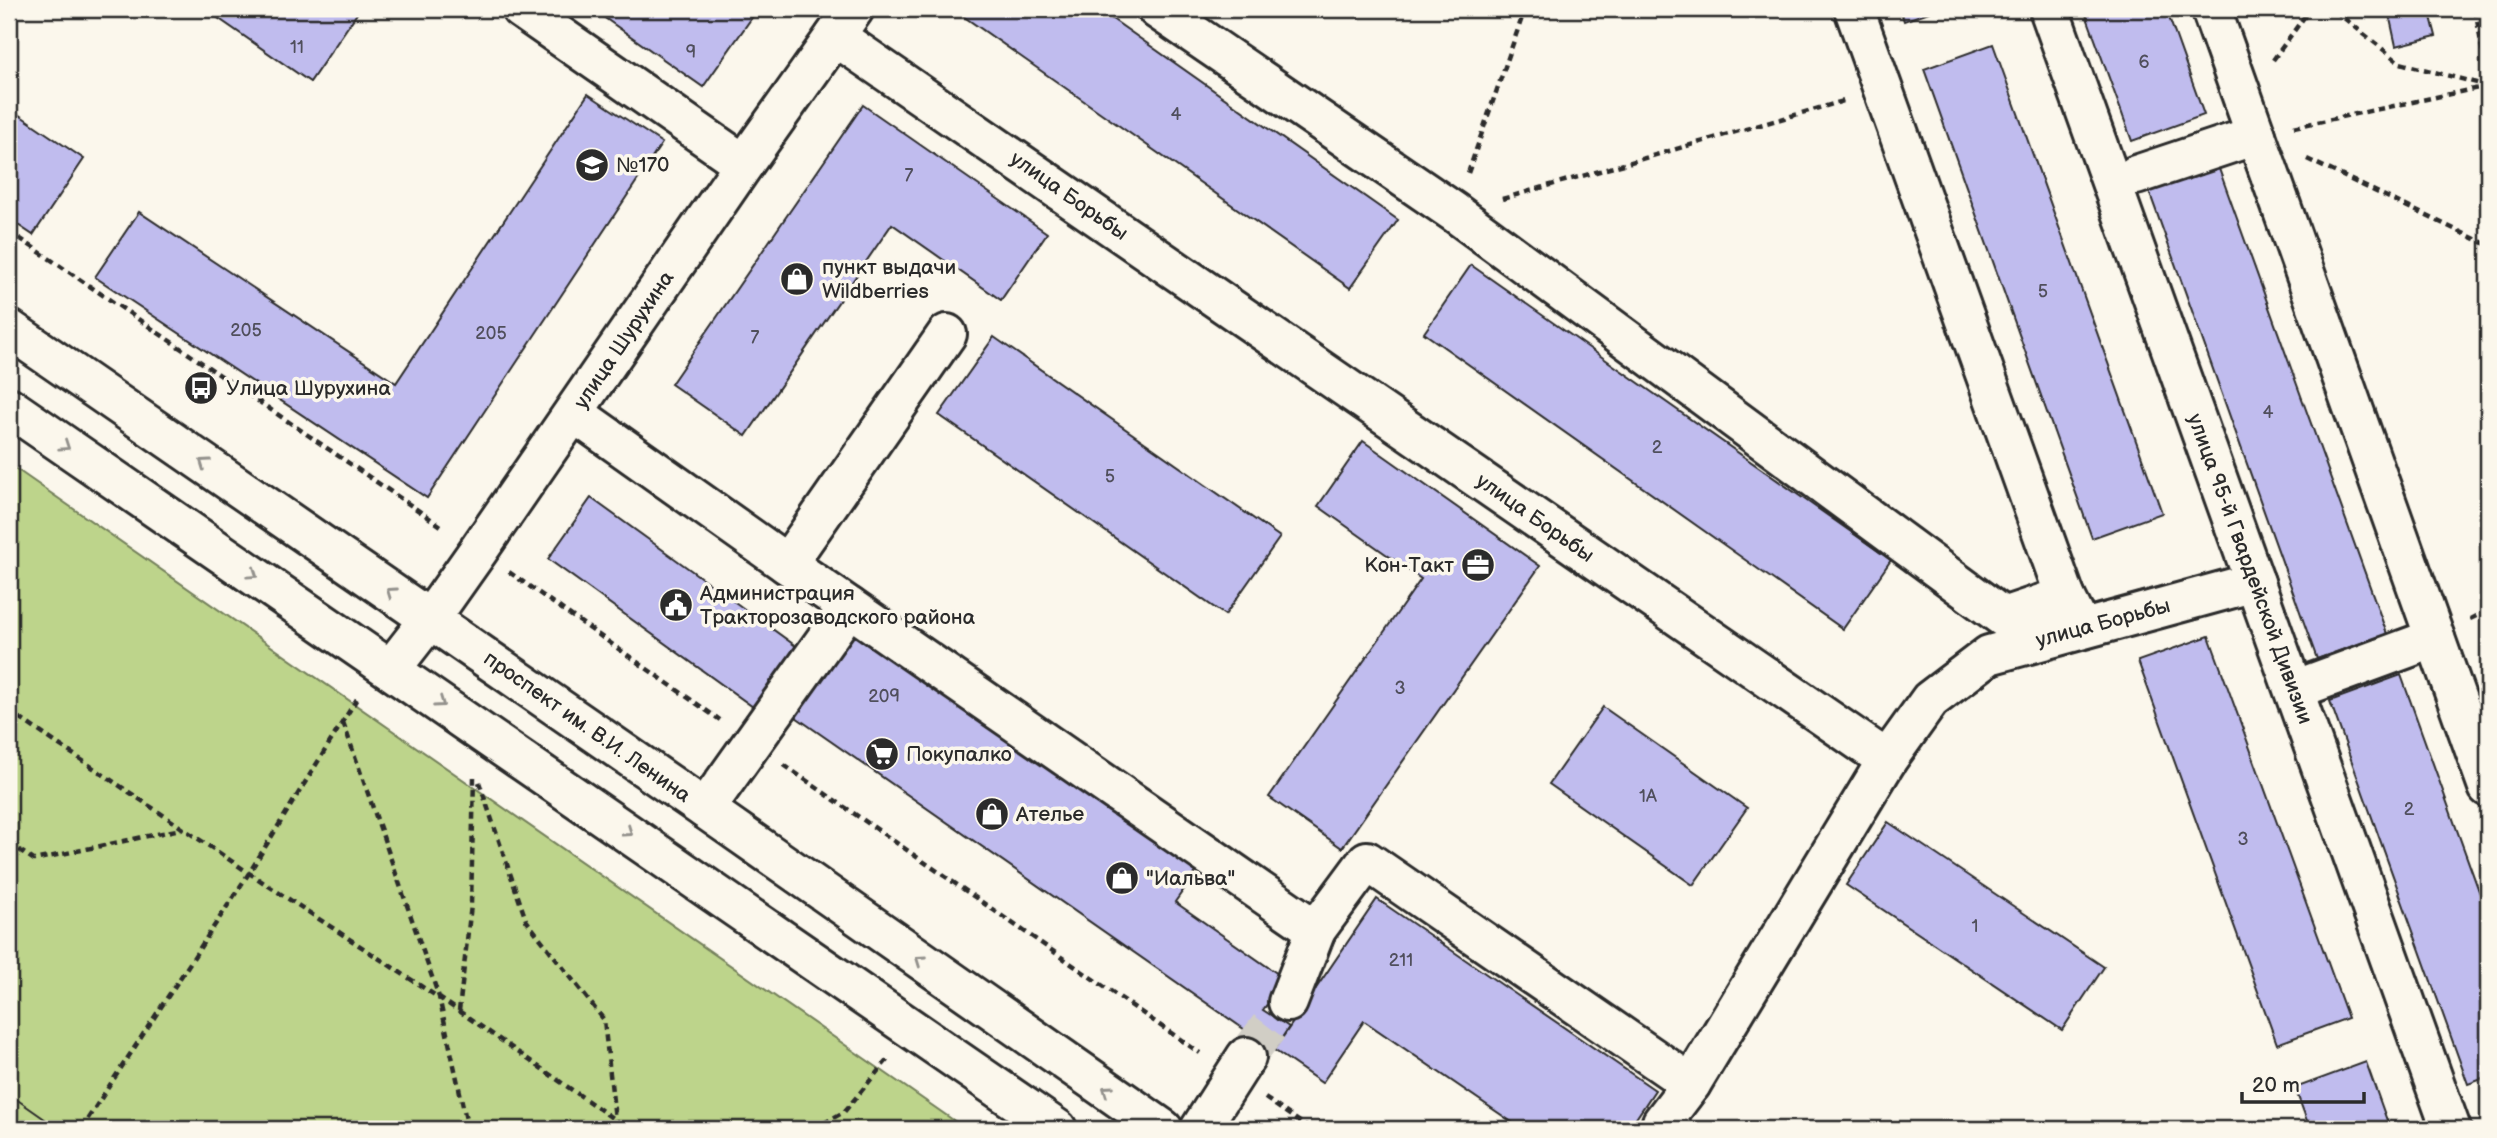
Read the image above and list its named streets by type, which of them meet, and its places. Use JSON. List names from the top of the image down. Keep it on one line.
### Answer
{"streets":{"street":["улица Борьбы","улица Шурухина","улица 95-й Гвардейской Дивизии","проспект им. В.И. Ленина"]},"crossings":[["улица Борьбы","улица Шурухина"],["улица Борьбы","улица 95-й Гвардейской Дивизии"],["улица Шурухина","проспект им. В.И. Ленина"]],"places":{"school or university":["№170"],"shop":["пункт выдачи Wildberries","Ателье","\"Иальва\""],"bus stop":["Улица Шурухина"],"office":["Кон-Такт"],"public building":["Администрация Тракторозаводского района"],"supermarket":["Покупалко"]},"house_numbers":["11","9","6","4","7","5","205","205","7","4","2","5","3","209","1А","2","3","1","211"],"scale_bar":"20 m"}
